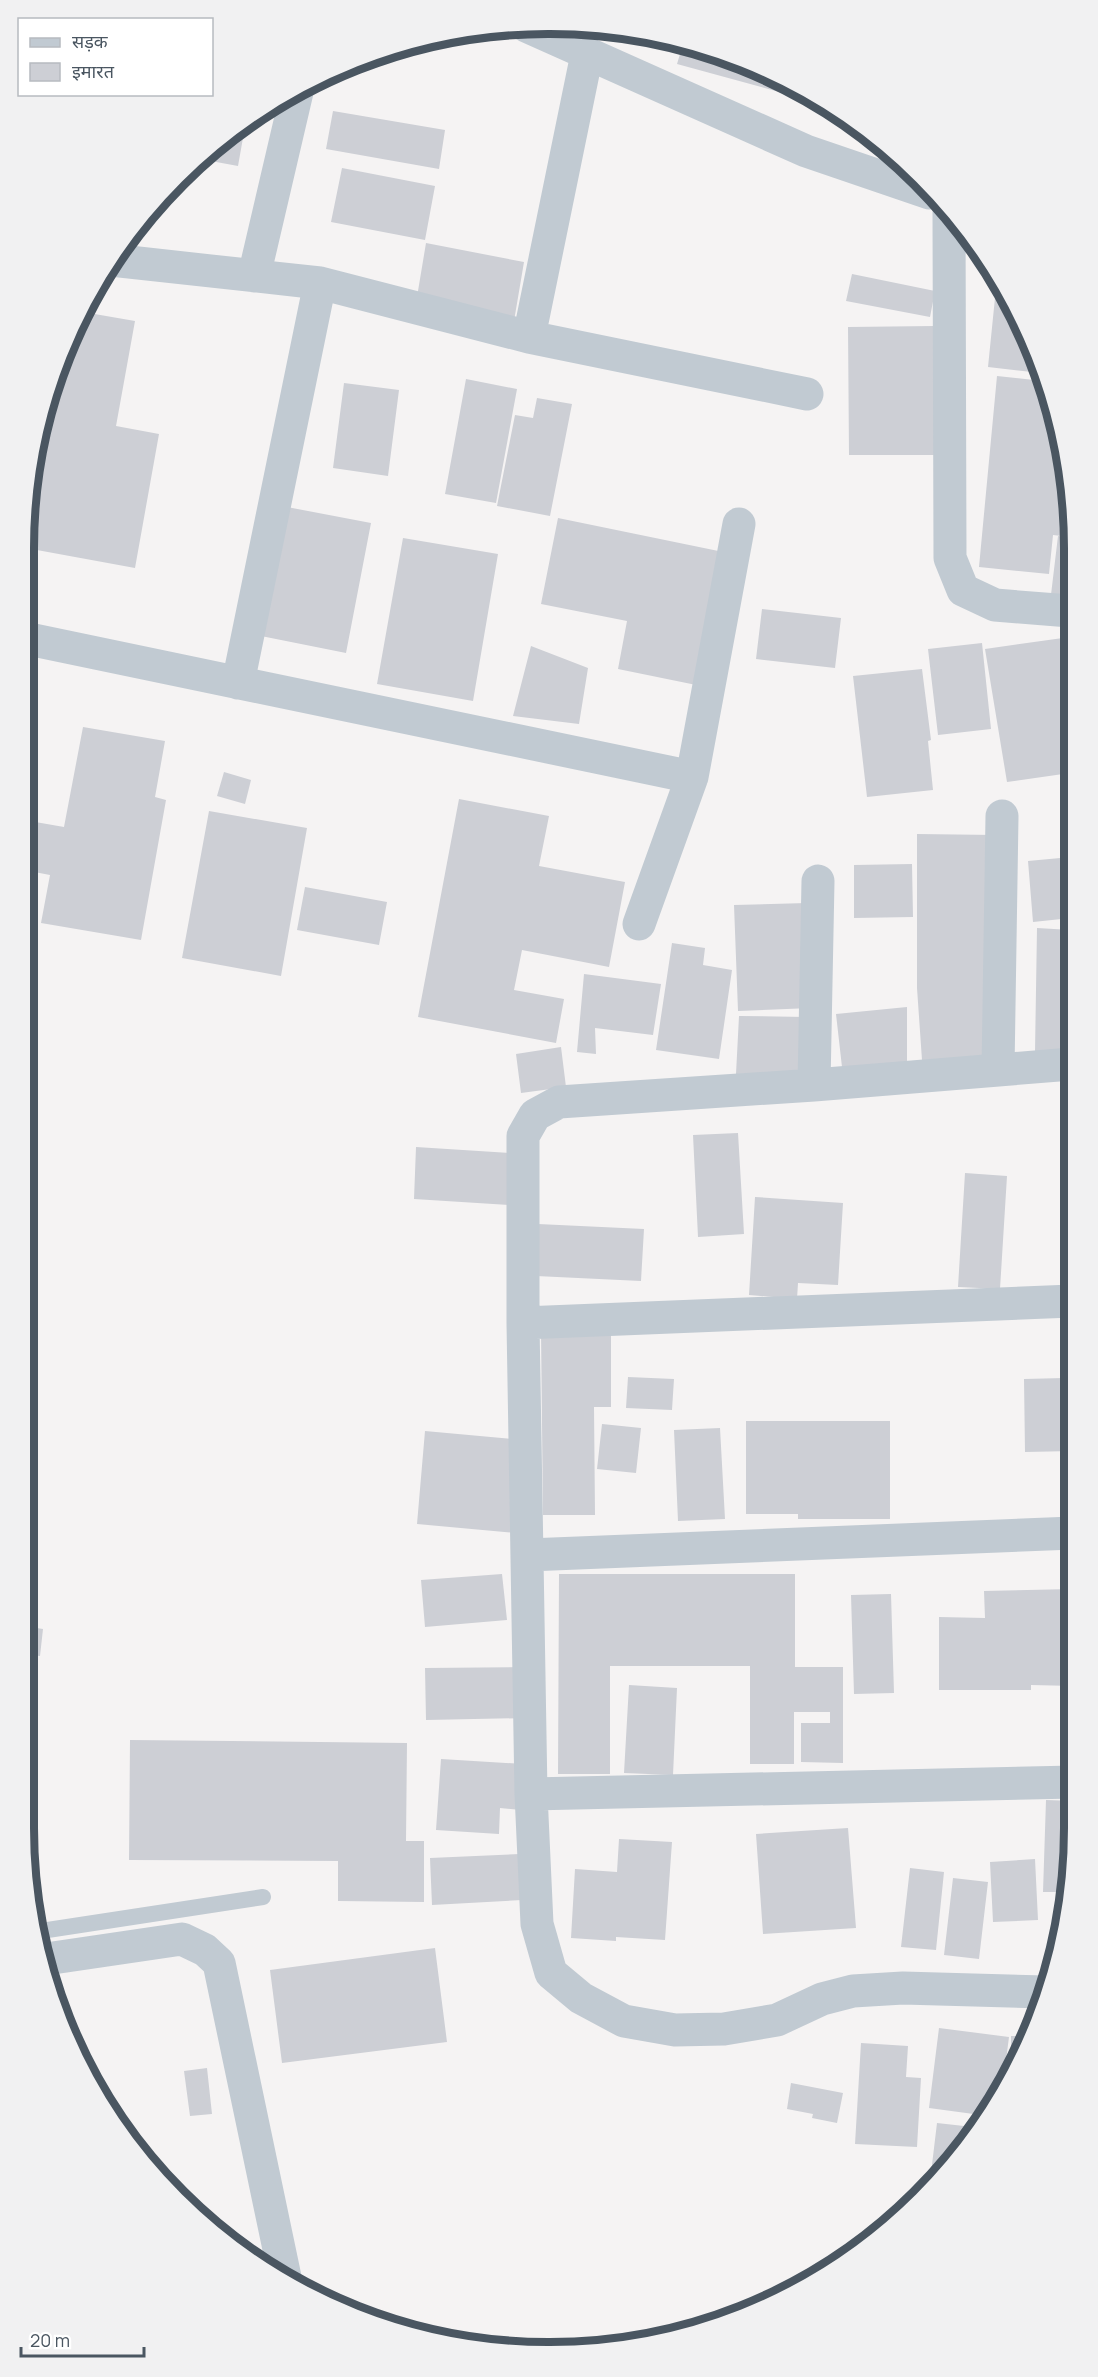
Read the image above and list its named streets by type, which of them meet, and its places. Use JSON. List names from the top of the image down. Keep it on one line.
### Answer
{"legend":["सड़क","इमारत"],"scale_bar":"20 m"}
